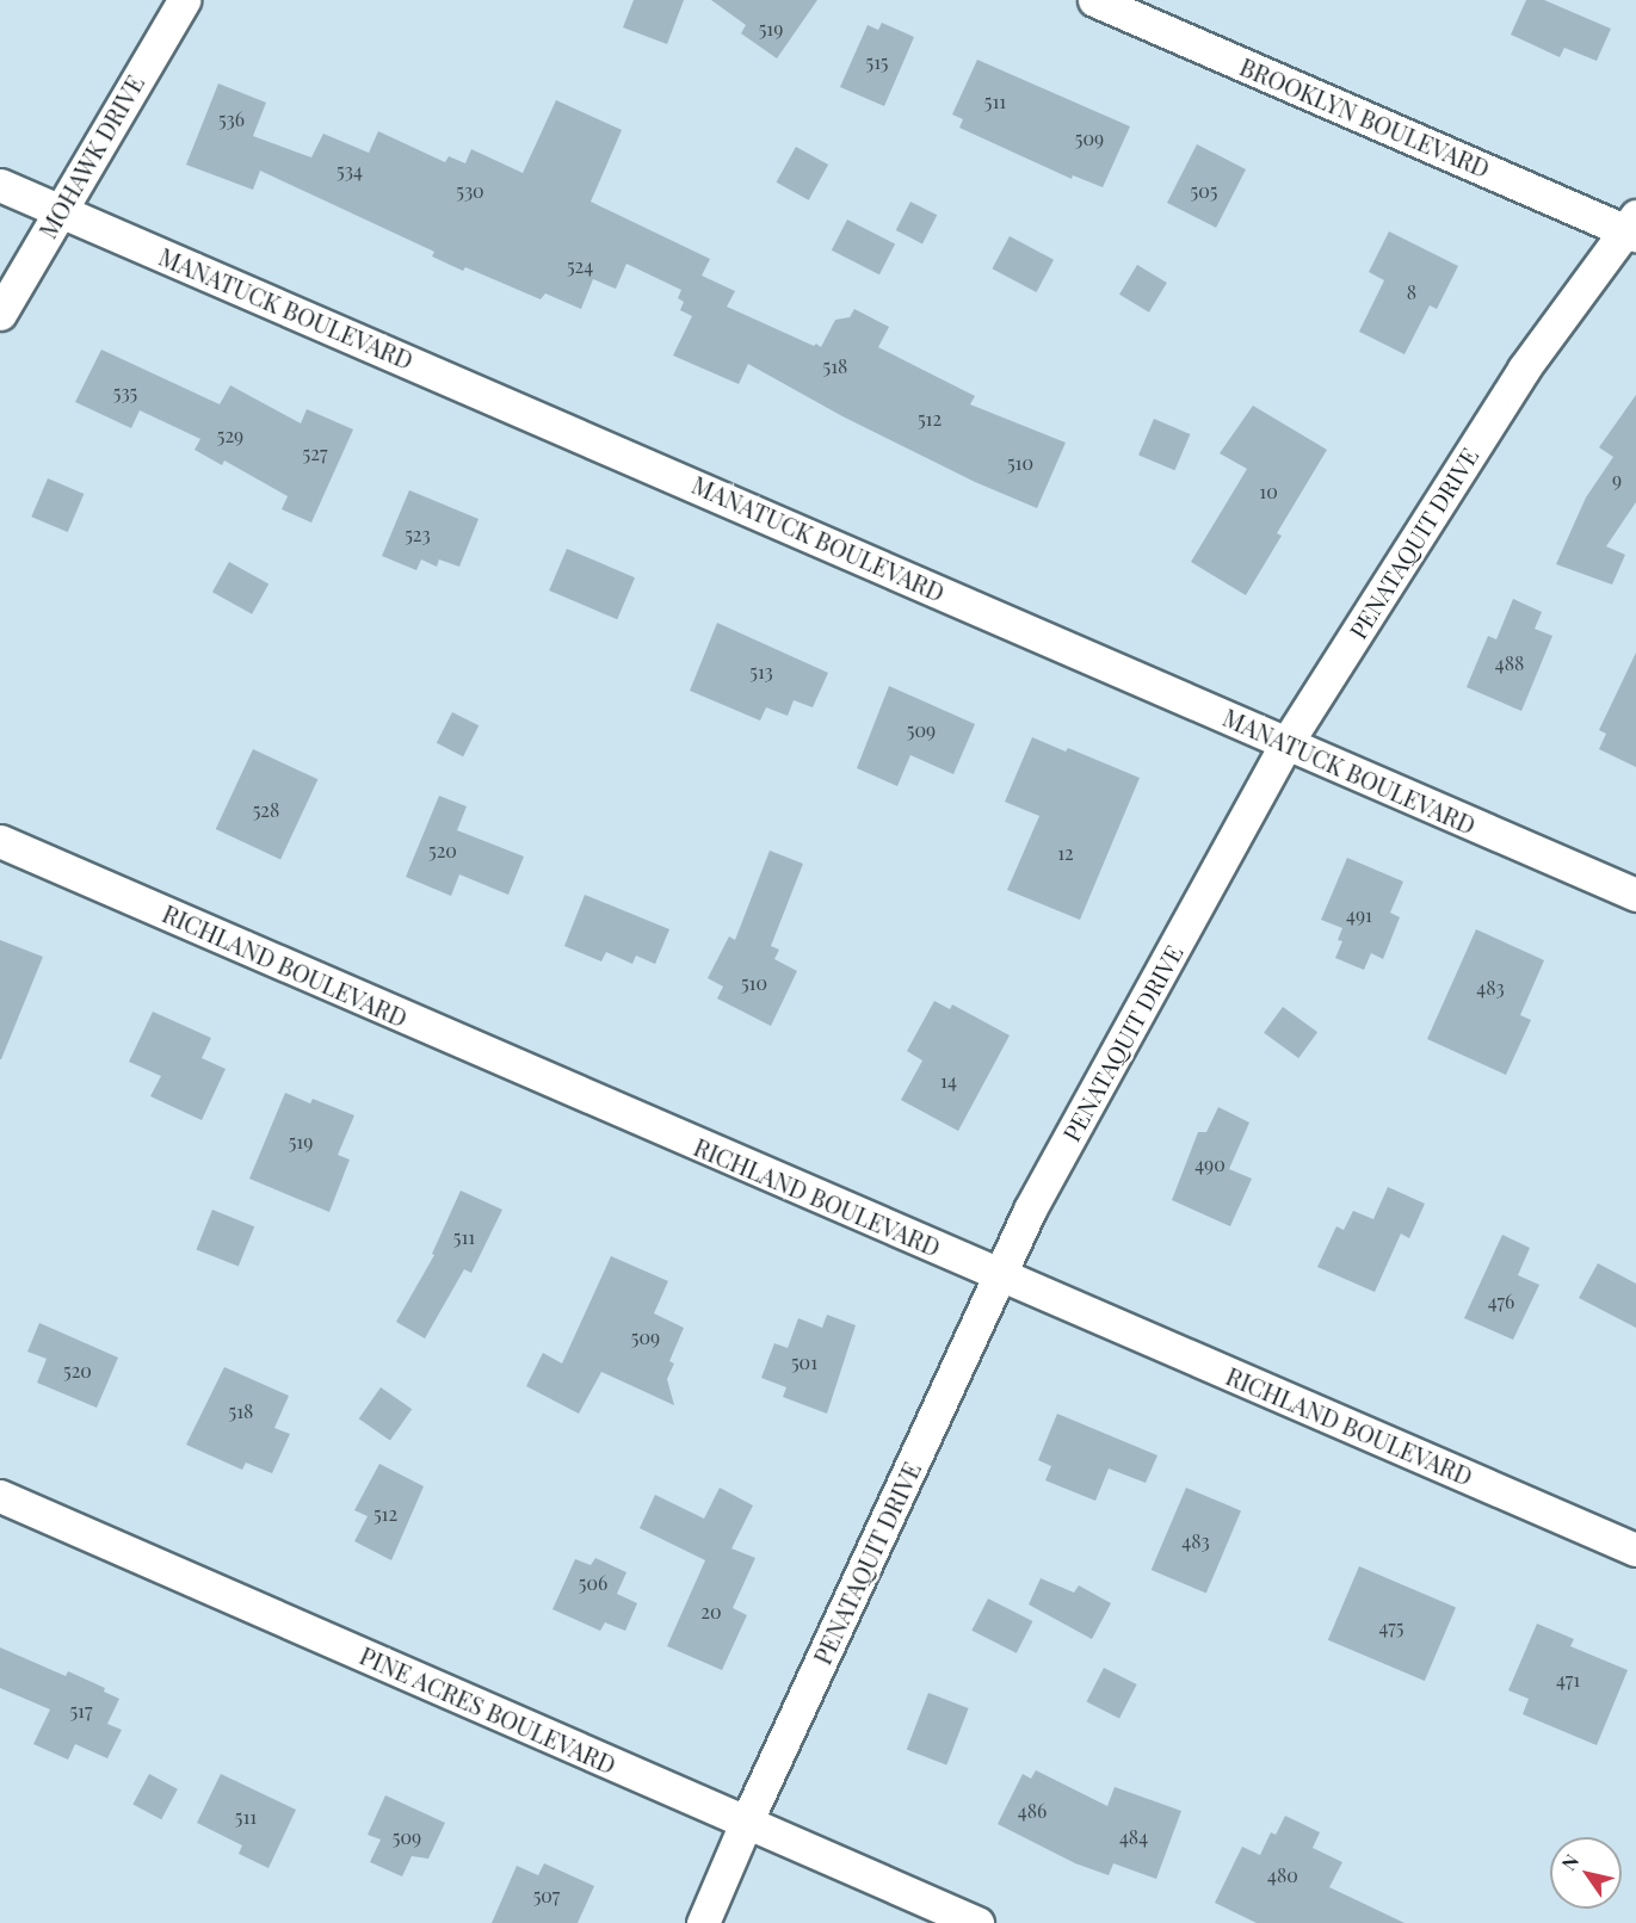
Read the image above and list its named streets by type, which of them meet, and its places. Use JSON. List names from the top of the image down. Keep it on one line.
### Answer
{"streets":{"street":["BROOKLYN BOULEVARD","MOHAWK DRIVE","MANATUCK BOULEVARD","PENATAQUIT DRIVE","RICHLAND BOULEVARD","PINE ACRES BOULEVARD"]},"crossings":[["BROOKLYN BOULEVARD","PENATAQUIT DRIVE"],["MOHAWK DRIVE","MANATUCK BOULEVARD"],["MANATUCK BOULEVARD","PENATAQUIT DRIVE"],["PENATAQUIT DRIVE","RICHLAND BOULEVARD"],["PENATAQUIT DRIVE","PINE ACRES BOULEVARD"]],"house_numbers":["519","515","511","536","509","534","530","505","524","8","518","535","512","529","527","510","9","10","523","488","513","509","528","520","12","491","510","483","14","519","490","511","476","509","501","520","518","512","483","506","20","475","471","517","486","511","509","484","480","507"],"north":"top left"}
